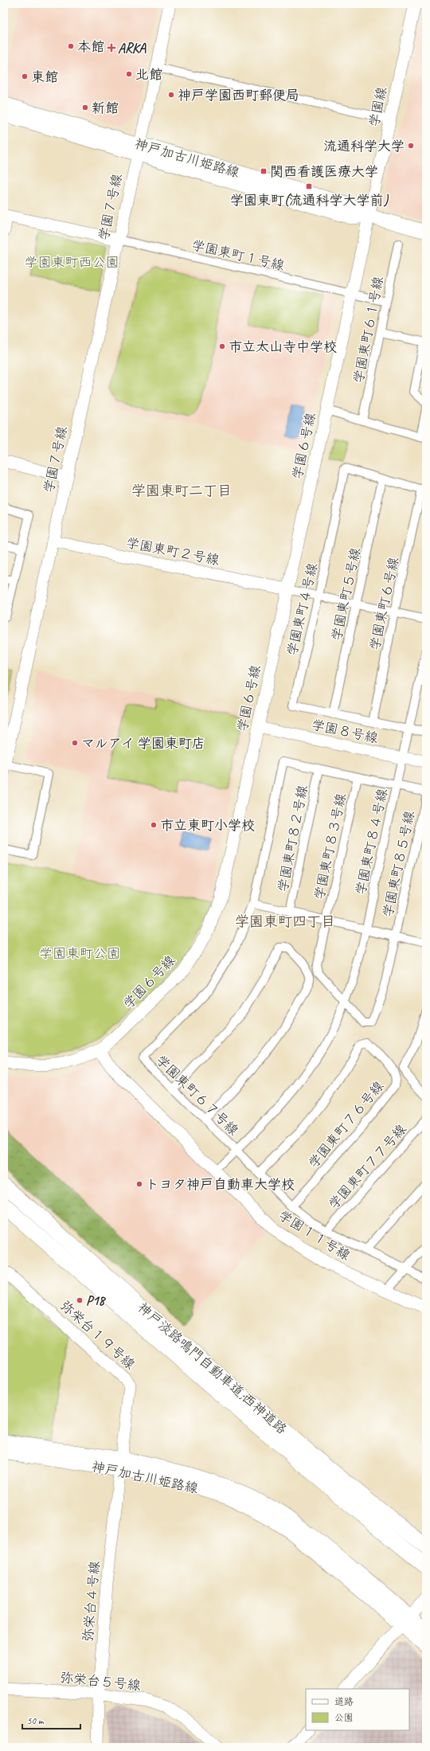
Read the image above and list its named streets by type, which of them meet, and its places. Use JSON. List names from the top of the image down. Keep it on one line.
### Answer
{"streets":{"highway":["神戸淡路鳴門自動車道;西神道路"],"main road":["神戸加古川姫路線"],"street":["学園線","学園７号線","学園東町１号線","学園東町６１号線","学園６号線","学園東町２号線","学園東町５号線","学園東町６号線","学園東町４号線","学園８号線","学園東町８２号線","学園東町８４号線","学園東町８３号線","学園東町８５号線","学園東町６７号線","学園東町７６号線","学園東町７７号線","学園１１号線","弥栄台１９号線","弥栄台４号線","弥栄台５号線"]},"crossings":[["学園線","神戸加古川姫路線"],["学園線","学園６号線"],["神戸加古川姫路線","学園７号線"],["神戸加古川姫路線","学園６号線"],["神戸加古川姫路線","弥栄台１９号線"],["神戸加古川姫路線","弥栄台４号線"],["学園７号線","学園東町１号線"],["学園７号線","学園東町２号線"],["学園東町１号線","学園東町６１号線"],["学園東町１号線","学園６号線"],["学園６号線","学園東町２号線"],["学園６号線","学園８号線"],["学園６号線","学園１１号線"],["学園東町５号線","学園東町４号線"],["学園東町６号線","学園東町４号線"],["学園東町４号線","学園東町８４号線"],["学園８号線","学園東町８４号線"],["学園東町８２号線","学園東町６７号線"],["学園東町８４号線","学園東町８３号線"],["学園東町８４号線","学園東町８５号線"],["学園東町８４号線","学園東町６７号線"],["学園東町８４号線","学園１１号線"],["学園東町８３号線","学園東町８５号線"],["学園東町８３号線","学園東町６７号線"],["学園東町６７号線","学園東町７６号線"],["学園東町６７号線","学園東町７７号線"],["弥栄台１９号線","弥栄台４号線"],["弥栄台４号線","弥栄台５号線"]],"districts":["学園東町二丁目","学園東町四丁目"],"parks":["学園東町西公園","学園東町公園"],"places":{"other":["本館","北館","東館","神戸学園西町郵便局","新館","流通科学大学","市立太山寺中学校","マルアイ 学園東町店","市立東町小学校","トヨタ神戸自動車大学校","P18"],"health":["ARKA"],"transit":["関西看護医療大学","学園東町(流通科学大学前)"]},"legend":["道路","公園"],"scale_bar":"50 m"}
